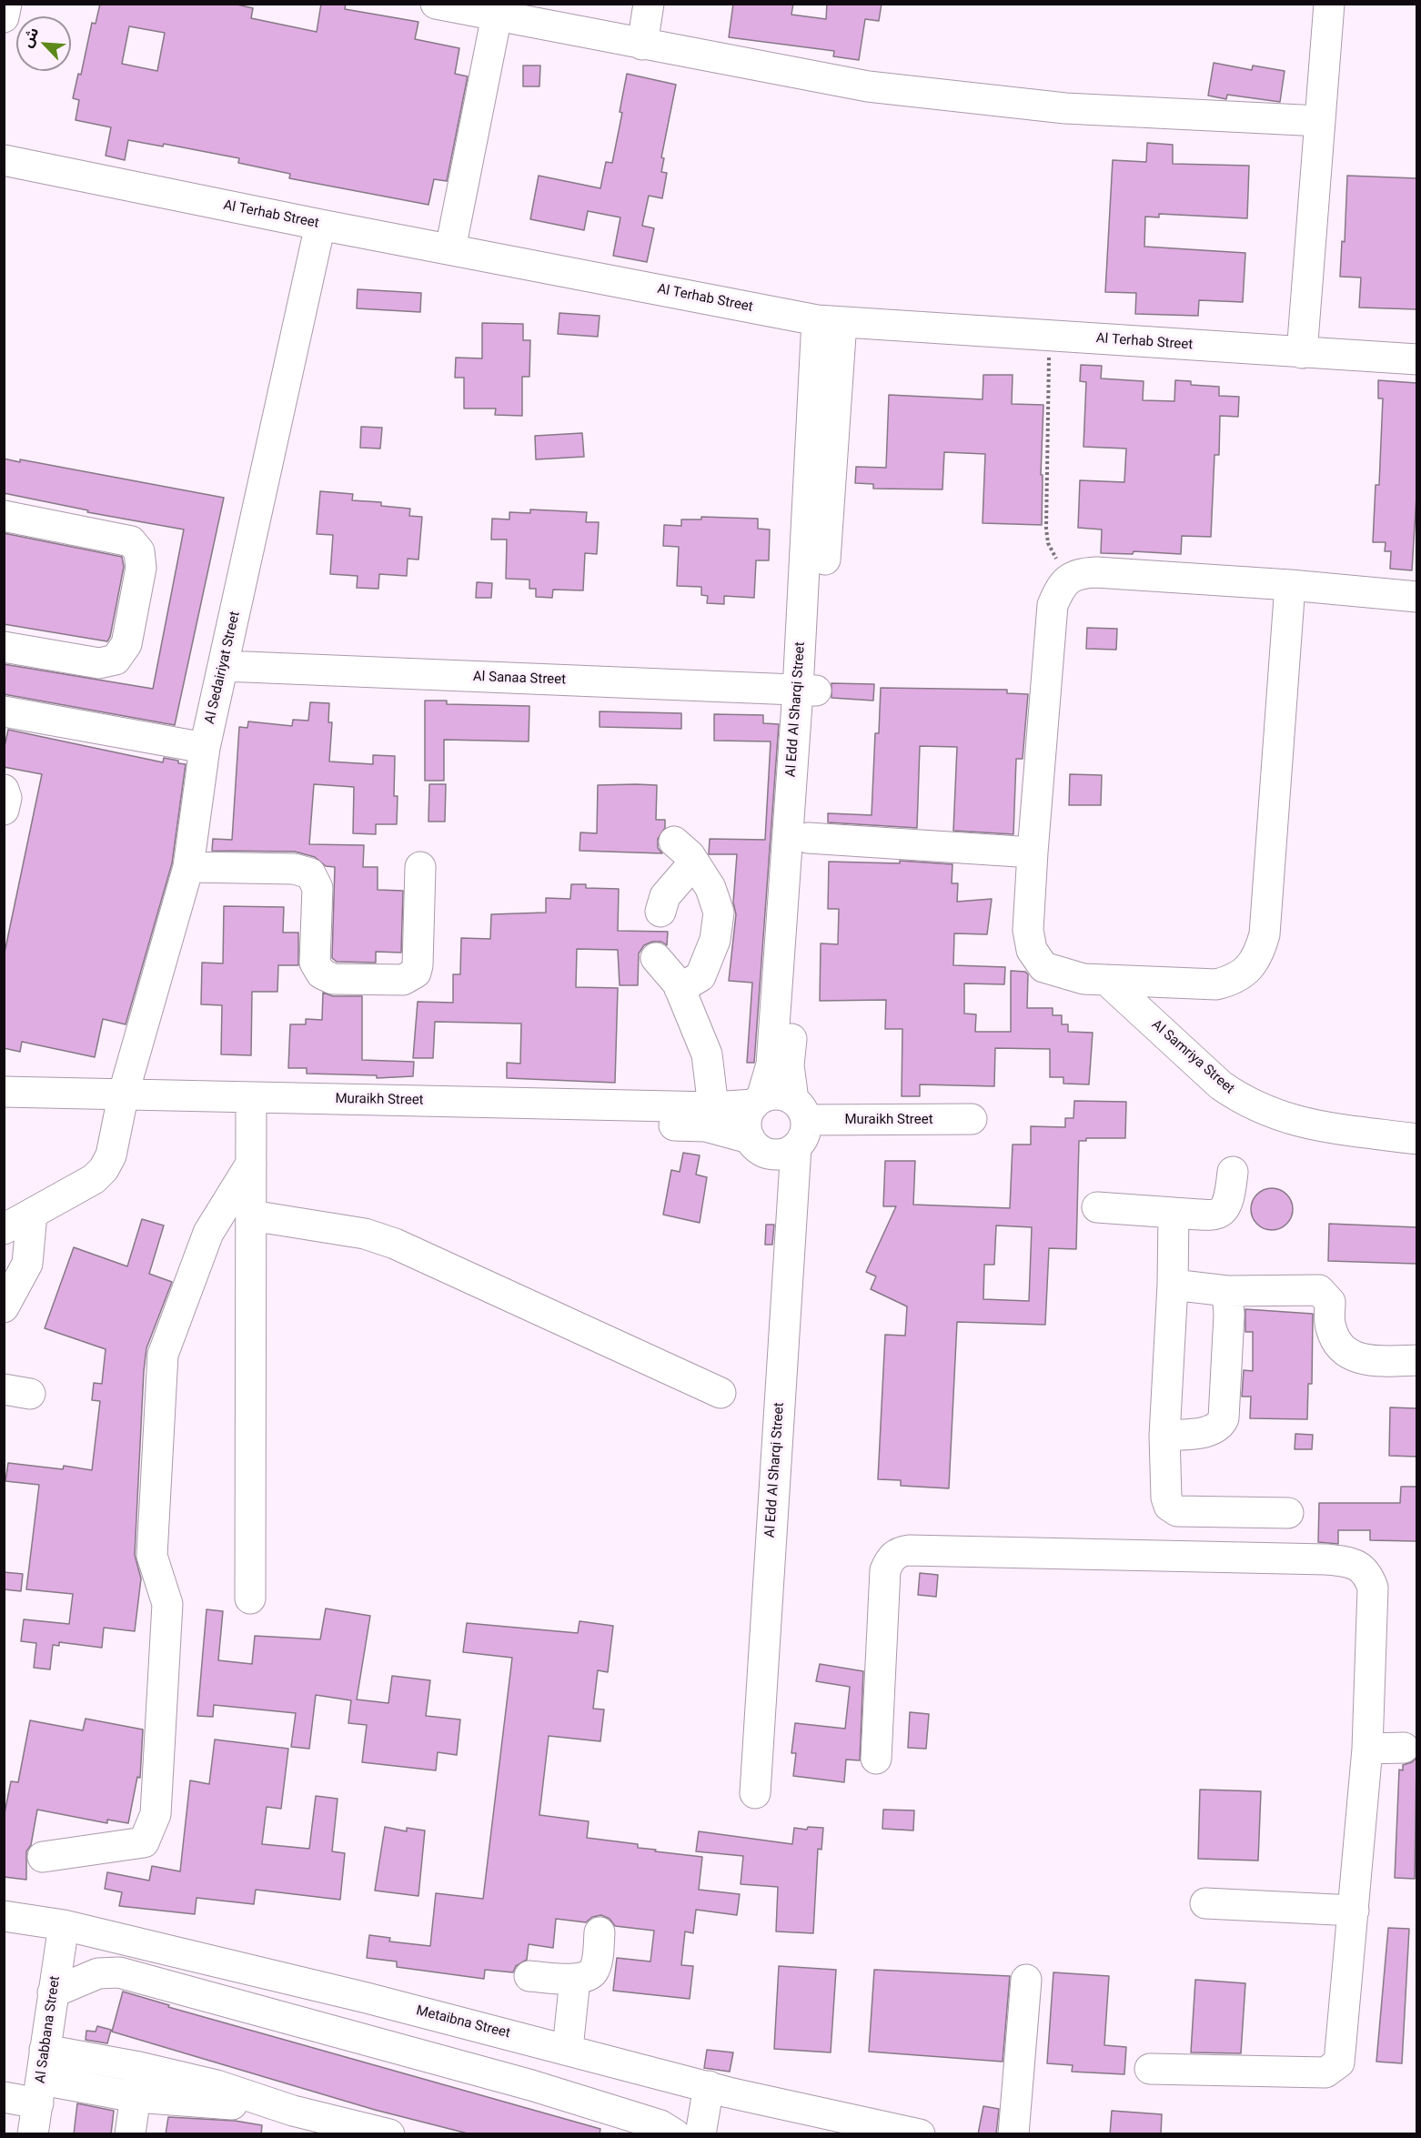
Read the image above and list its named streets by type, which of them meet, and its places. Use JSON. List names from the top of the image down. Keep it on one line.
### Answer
{"streets":{"street":["Al Terhab Street","Al Sedairiyat Street","Al Sanaa Street","Al Edd Al Sharqi Street","Al Samriya Street","Muraikh Street","Metaibna Street","Al Sabbana Street"]},"crossings":[["Al Terhab Street","Al Sedairiyat Street"],["Al Terhab Street","Al Edd Al Sharqi Street"],["Al Sedairiyat Street","Al Sanaa Street"],["Al Sedairiyat Street","Muraikh Street"],["Al Sanaa Street","Al Edd Al Sharqi Street"],["Al Edd Al Sharqi Street","Muraikh Street"],["Metaibna Street","Al Sabbana Street"]],"north":"top left"}
